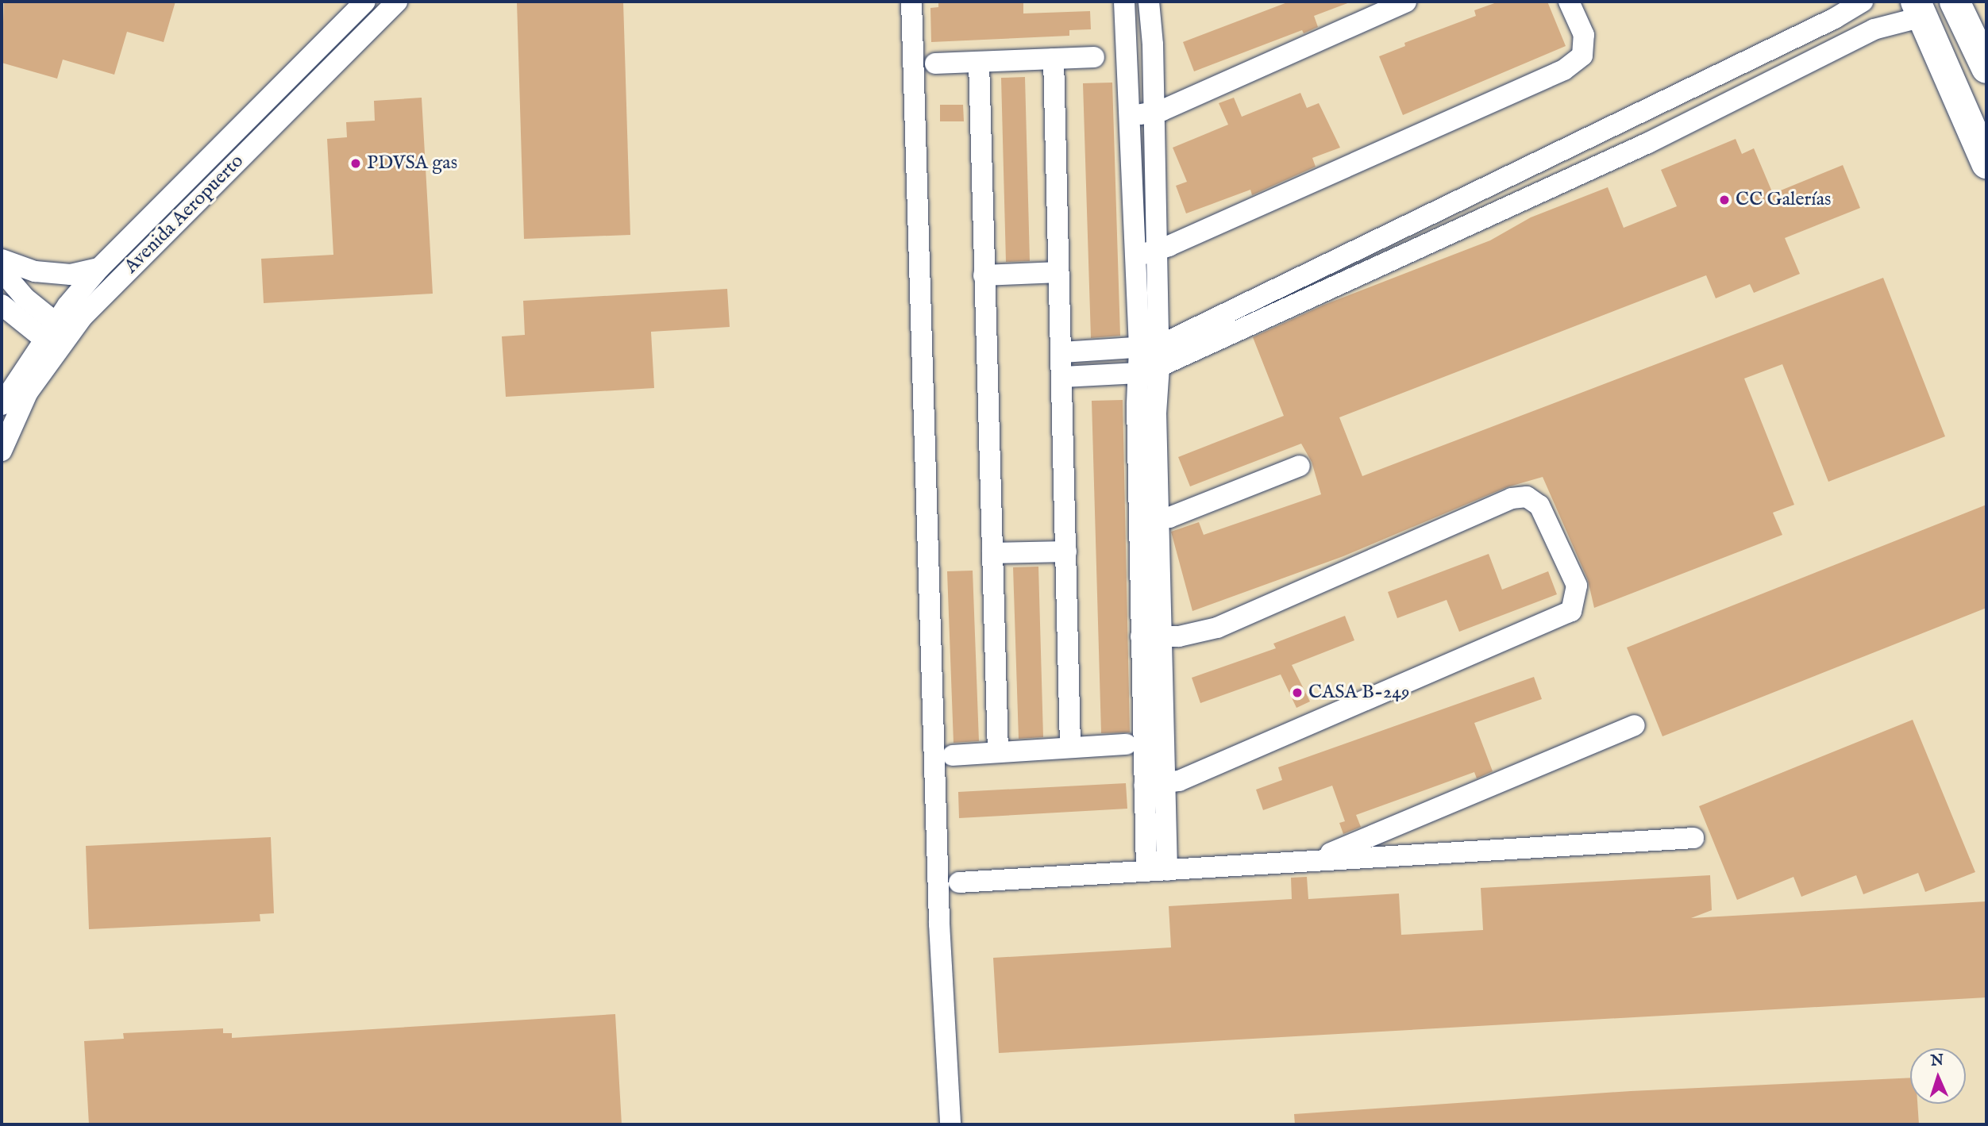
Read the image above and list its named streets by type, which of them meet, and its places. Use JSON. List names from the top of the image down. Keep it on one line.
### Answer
{"streets":{"street":["Avenida Aeropuerto"]},"places":["PDVSA gas","CC Galerías","CASA B-249"],"north":"top"}
